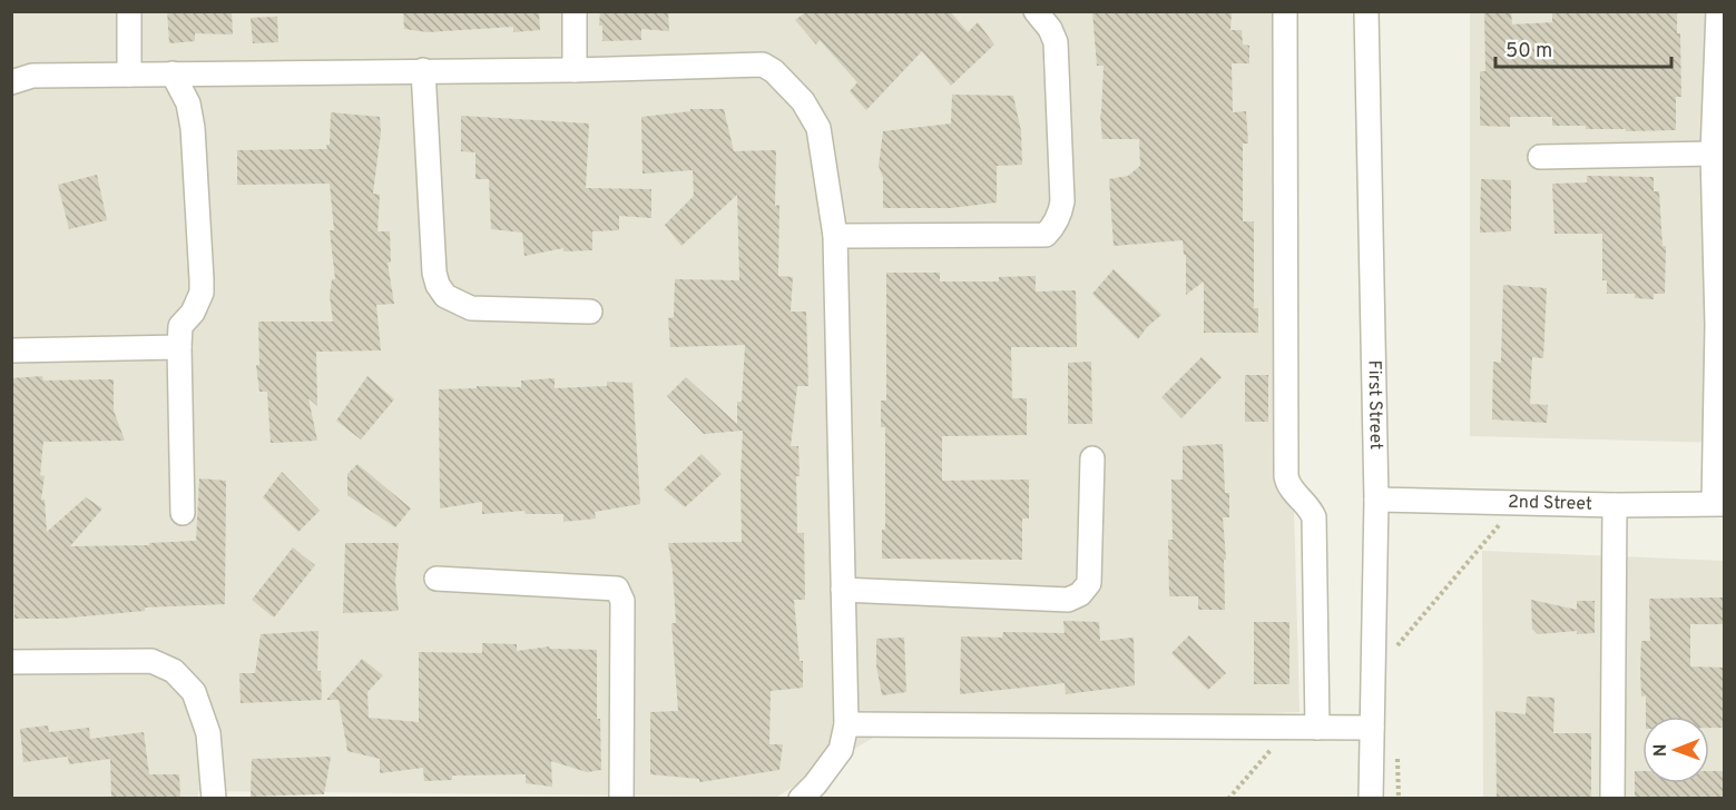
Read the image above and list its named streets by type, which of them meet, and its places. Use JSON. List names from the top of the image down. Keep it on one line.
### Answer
{"streets":{"street":["First Street","2nd Street"]},"crossings":[["First Street","2nd Street"]],"scale_bar":"50 m","north":"left"}
